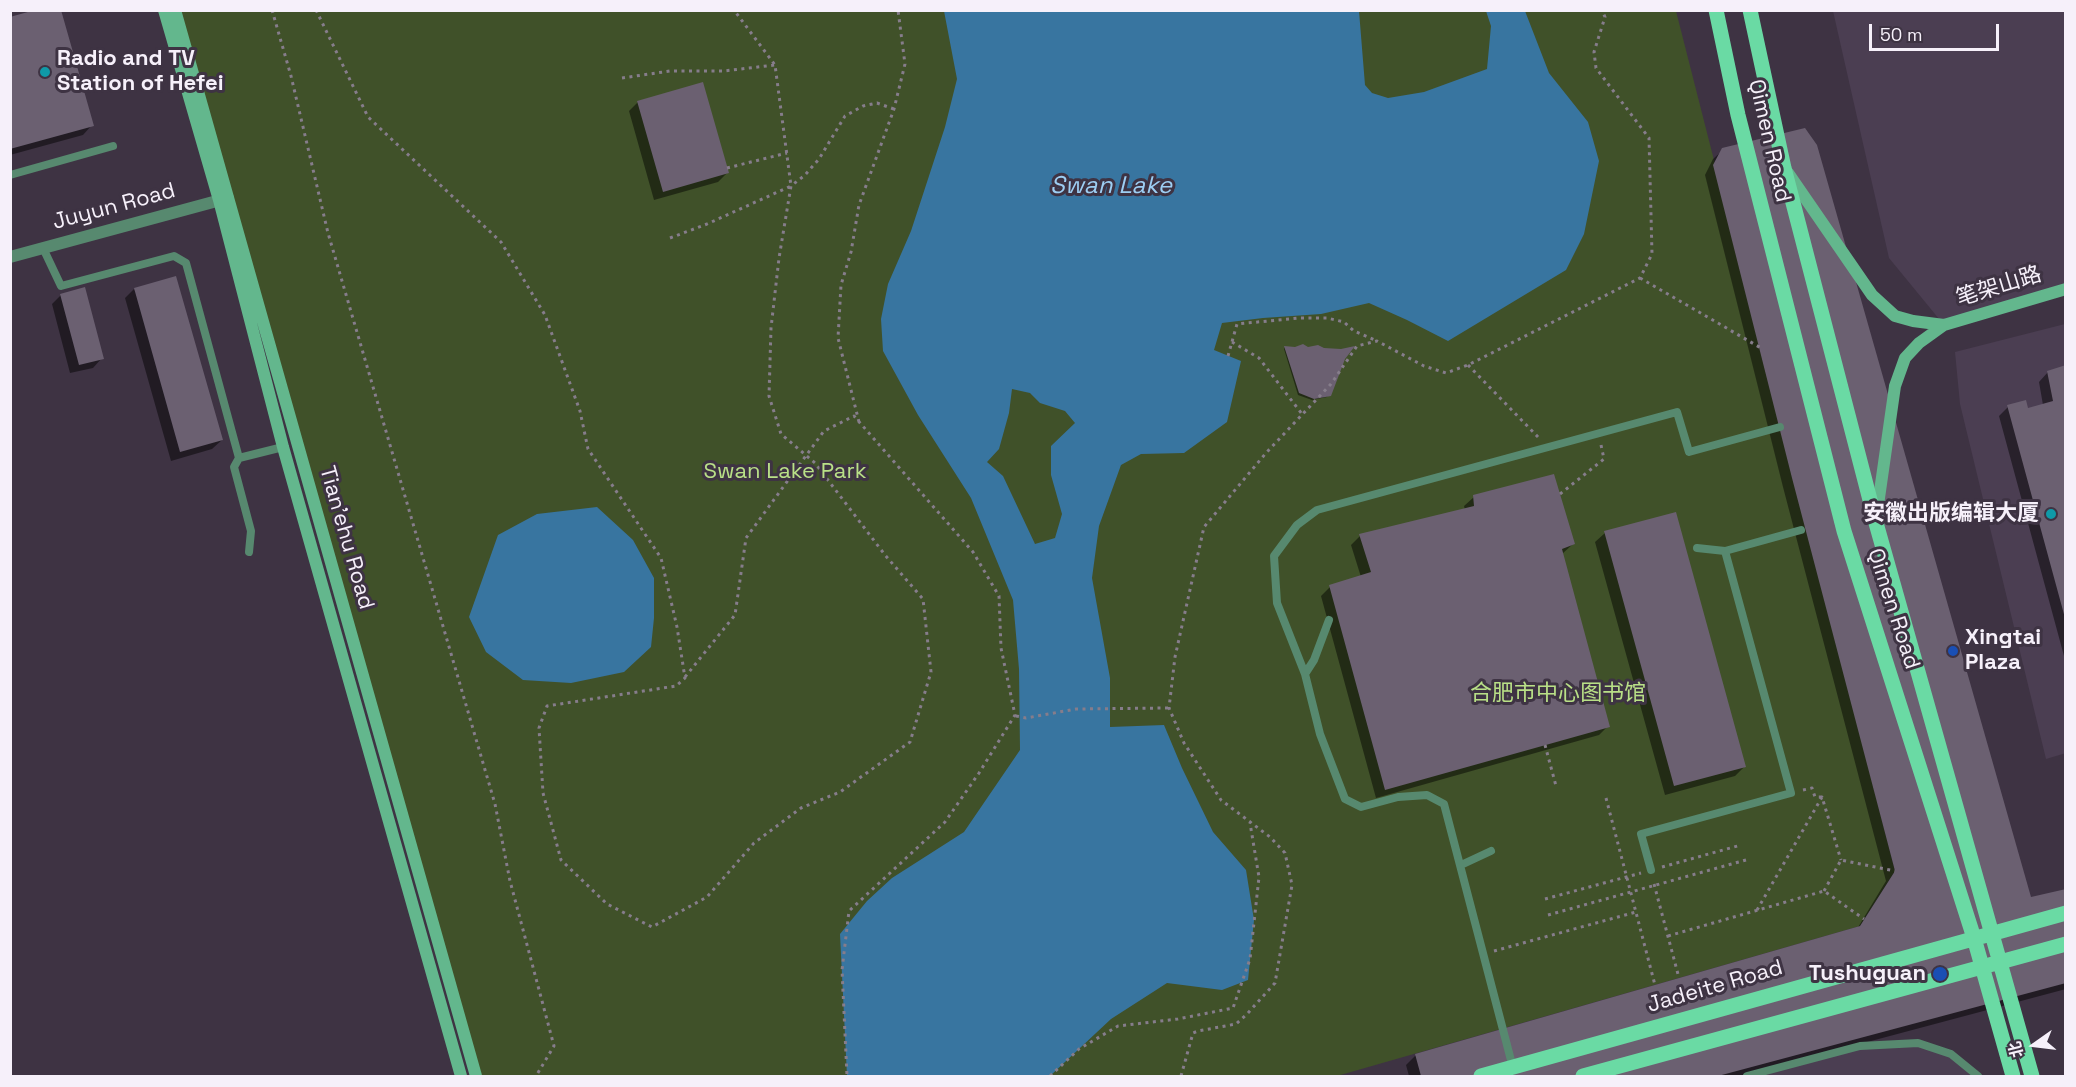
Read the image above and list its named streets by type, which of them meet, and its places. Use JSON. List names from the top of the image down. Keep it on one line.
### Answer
{"streets":{"main road":["Qimen Road","Jadeite Road"],"street":["Juyun Road","笔架山路","Tian'ehu Road"]},"crossings":[["Qimen Road","Jadeite Road"],["Juyun Road","Tian'ehu Road"]],"water":["Swan Lake"],"parks":["Swan Lake Park","合肥市中心图书馆"],"places":["Radio and TV Station of Hefei","安徽出版编辑大厦","Xingtai Plaza","Tushuguan"],"scale_bar":"50 m","north":"left"}
